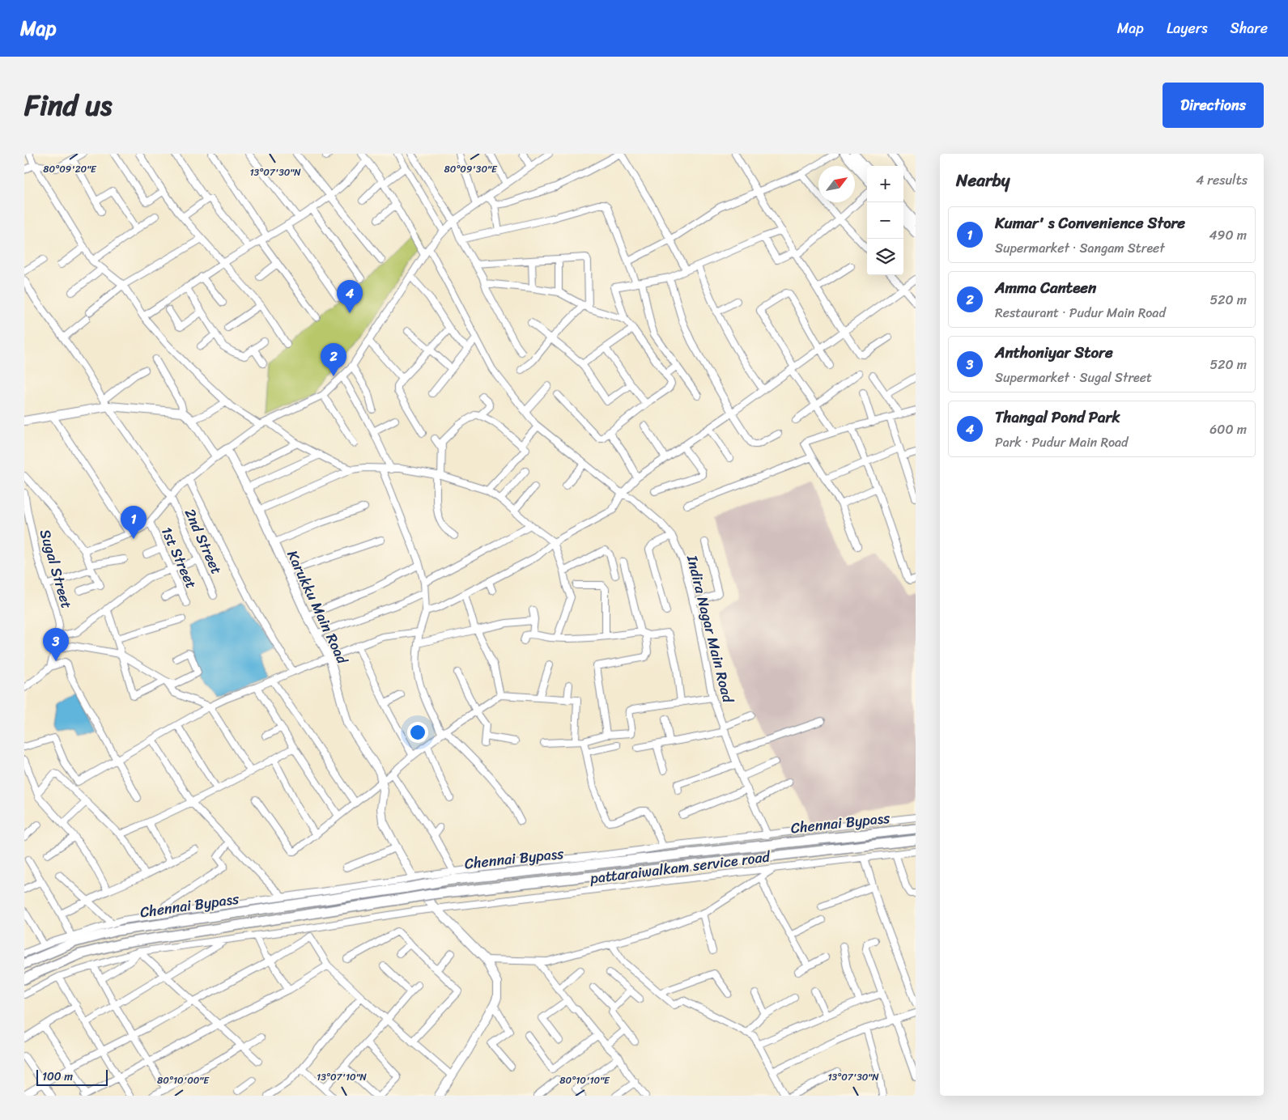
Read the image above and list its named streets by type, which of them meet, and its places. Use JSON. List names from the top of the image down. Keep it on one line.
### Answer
{"streets":{"highway":["Chennai Bypass"],"main road":["Karukku Main Road"],"street":["2nd Street","1st Street","Sugal Street","Indira Nagar Main Road","pattaraiwalkam service road"]},"crossings":[["Karukku Main Road","pattaraiwalkam service road"]],"scale_bar":"100 m","north":"top right","page":{"header":"Map","nav":["Map","Layers","Share"],"title":"Find us","buttons":"Directions","heading":["Nearby","4 results"],"map_buttons":["+","−"],"list":[{"mark":"1","name":"Kumar' s Convenience Store","note":"Supermarket · Sangam Street","value":"490 m"},{"mark":"2","name":"Amma Canteen","note":"Restaurant · Pudur Main Road","value":"520 m"},{"mark":"3","name":"Anthoniyar Store","note":"Supermarket · Sugal Street","value":"520 m"},{"mark":"4","name":"Thangal Pond Park","note":"Park · Pudur Main Road","value":"600 m"}],"pins":["4","2","1","3"],"scale":"100 m"},"coordinates":["80°09'20\"E","80°09'30\"E","13°07'30\"N","13°07'10\"N","80°10'00\"E","80°10'10\"E"]}
